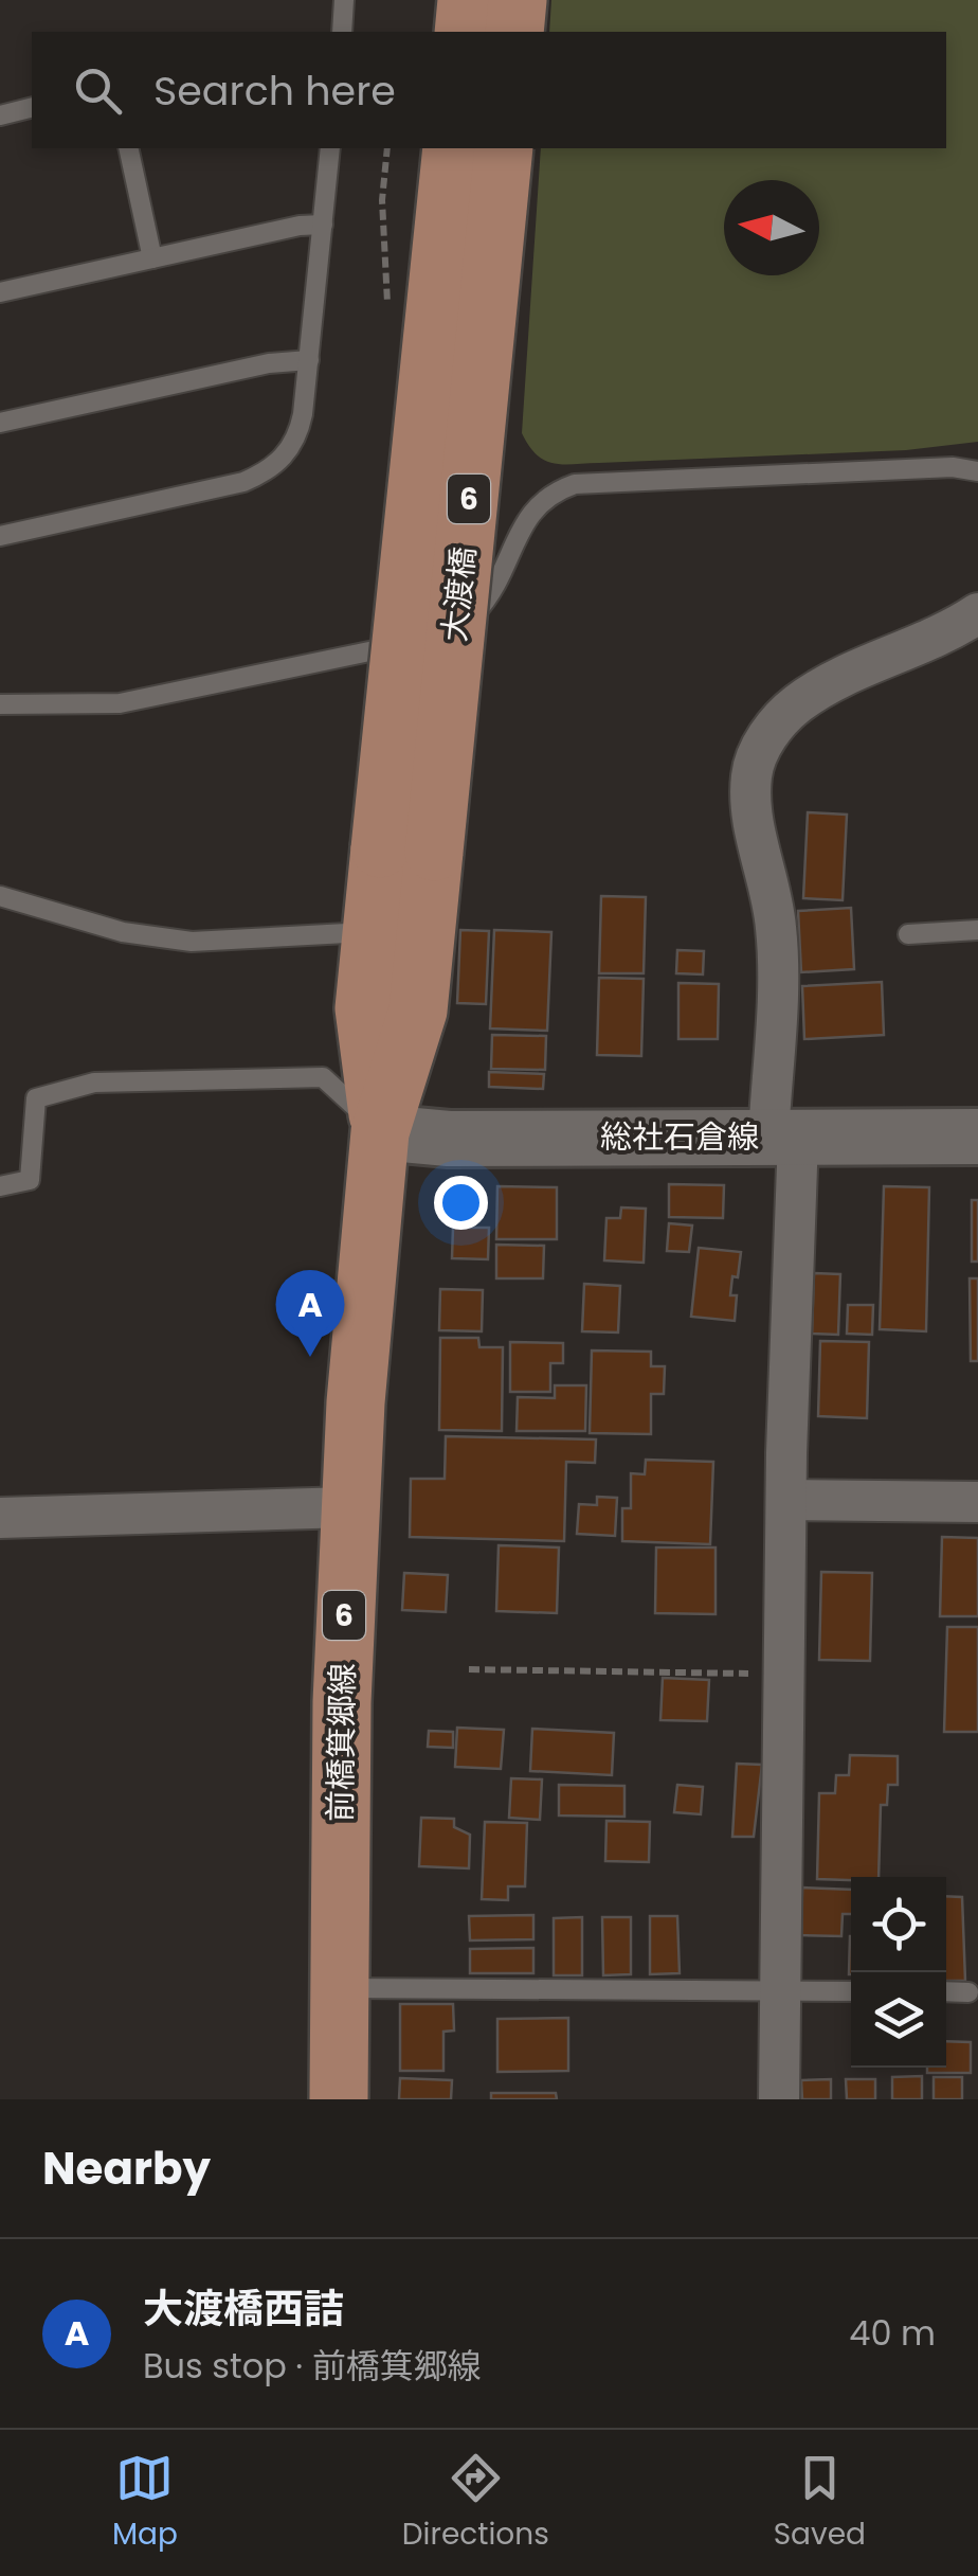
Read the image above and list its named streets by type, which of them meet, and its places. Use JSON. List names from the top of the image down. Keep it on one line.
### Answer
{"streets":{"main road":["6","大渡橋","総社石倉線","前橋箕郷線"]},"crossings":[["大渡橋","前橋箕郷線"],["総社石倉線","前橋箕郷線"]],"north":"left","page":{"search":"Search here","pins":"A","heading":"Nearby","list":[{"mark":"A","name":"大渡橋西詰","note":"Bus stop · 前橋箕郷線","value":"40 m"}],"nav":["Map","Directions","Saved"]}}
